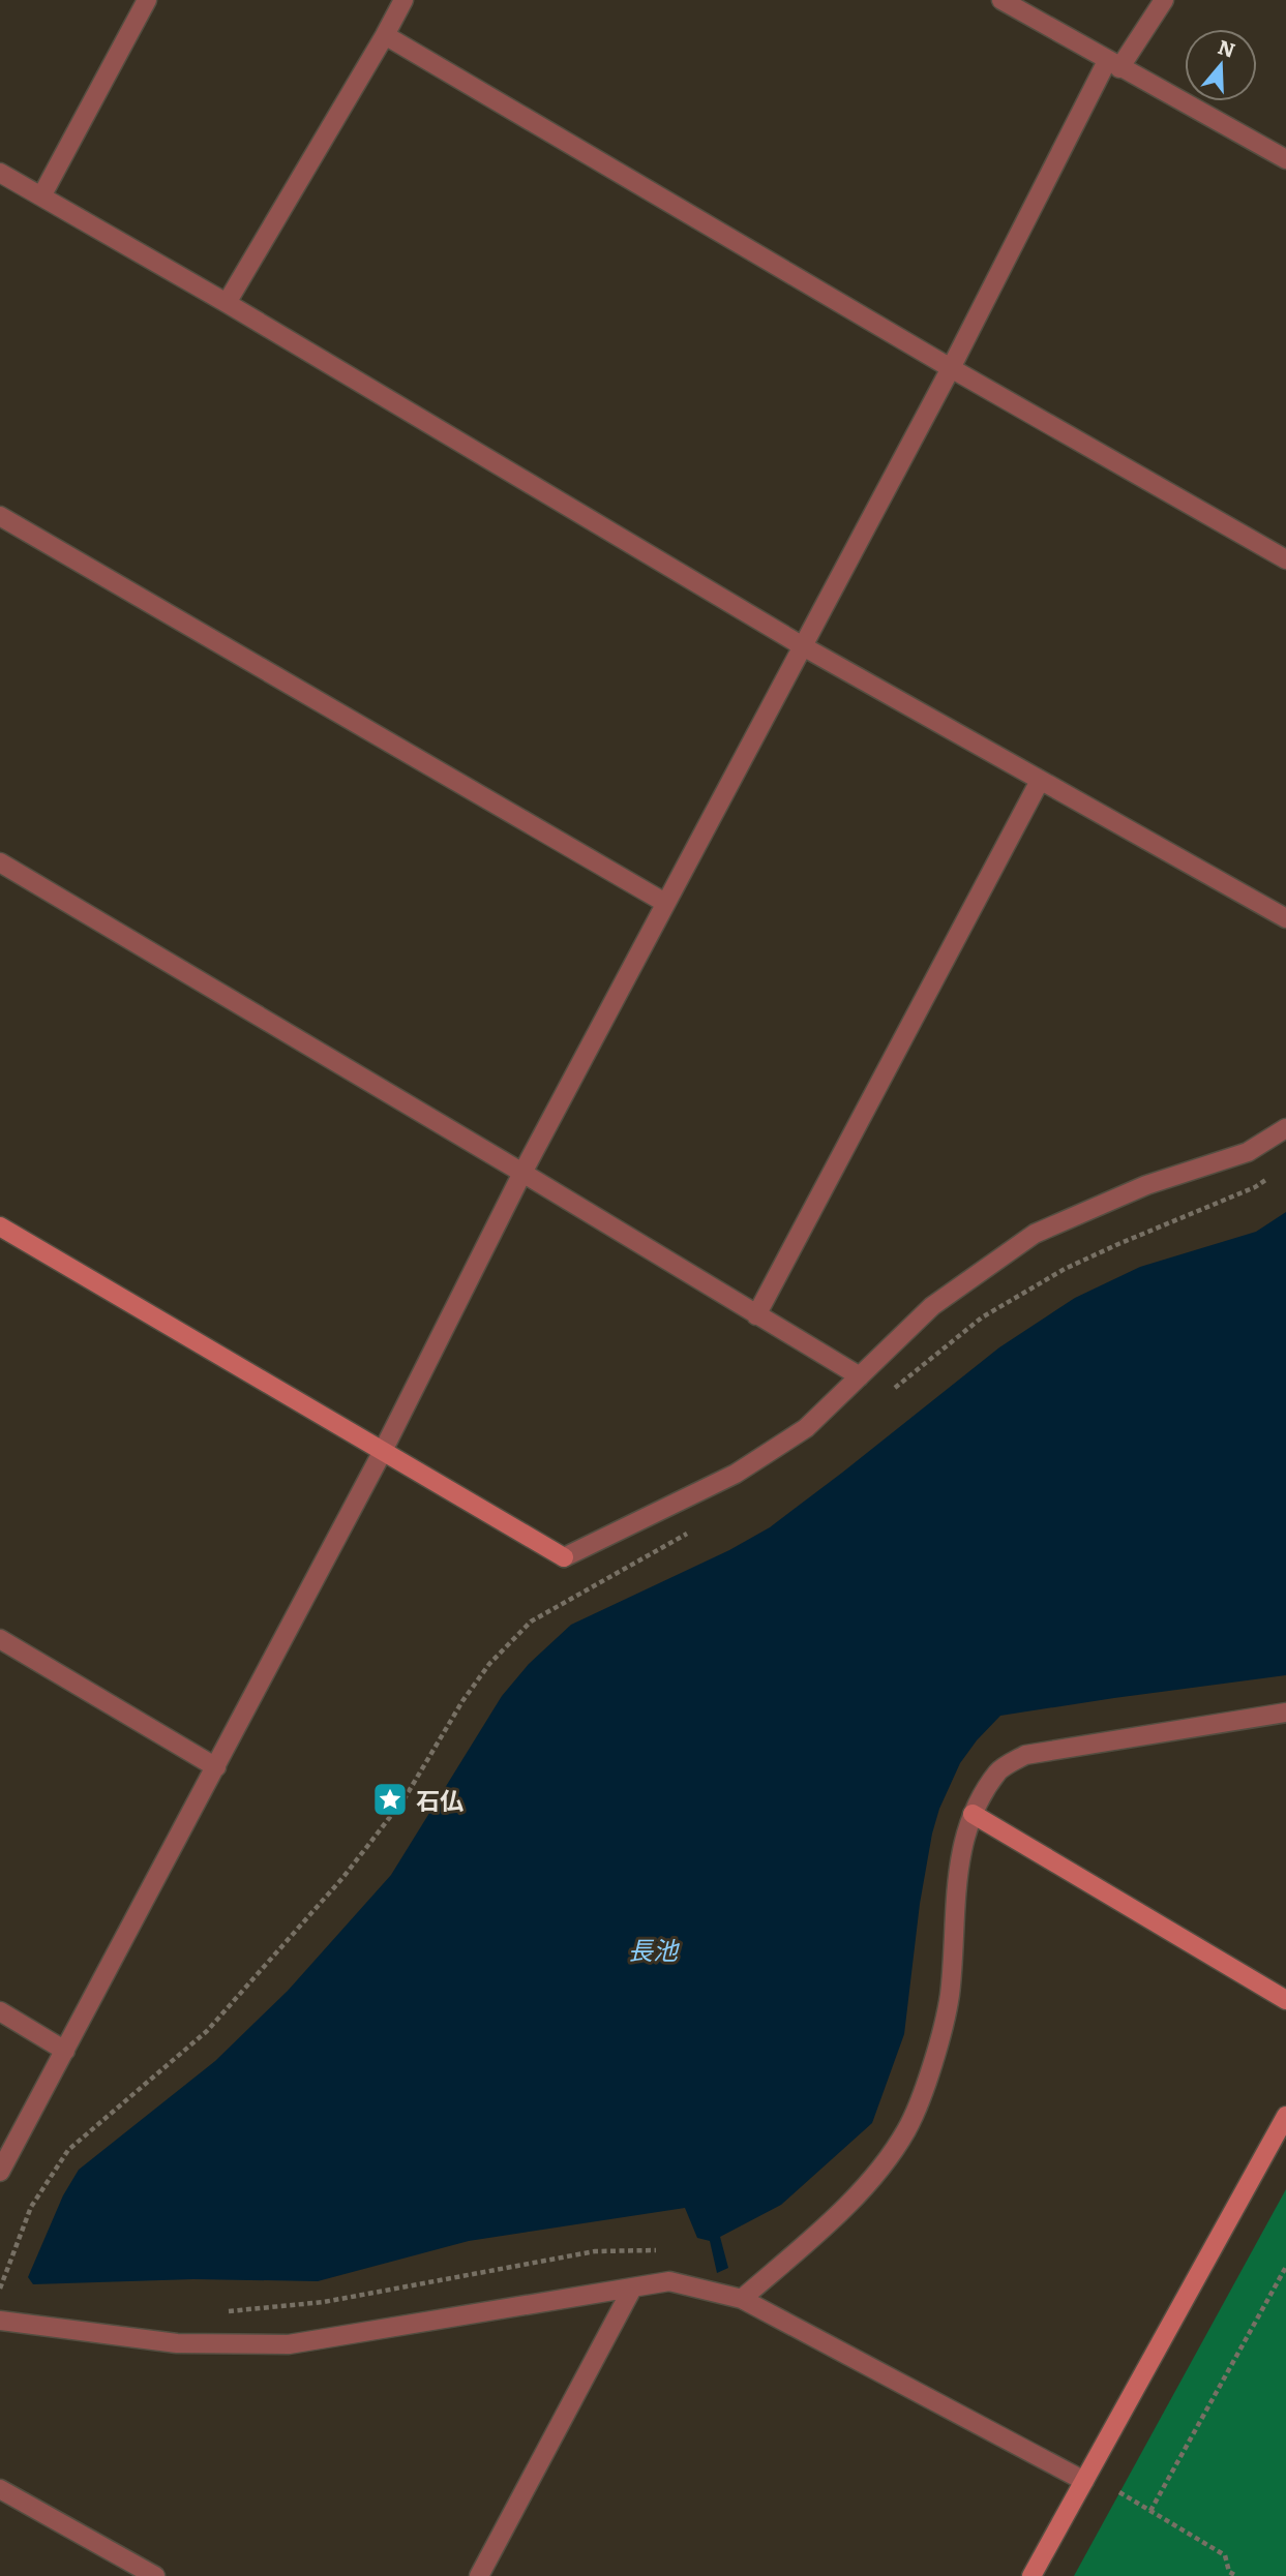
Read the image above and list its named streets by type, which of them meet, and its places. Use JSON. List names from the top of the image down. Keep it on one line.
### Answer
{"water":["長池"],"places":{"place":["石仏"]},"north":"top"}
